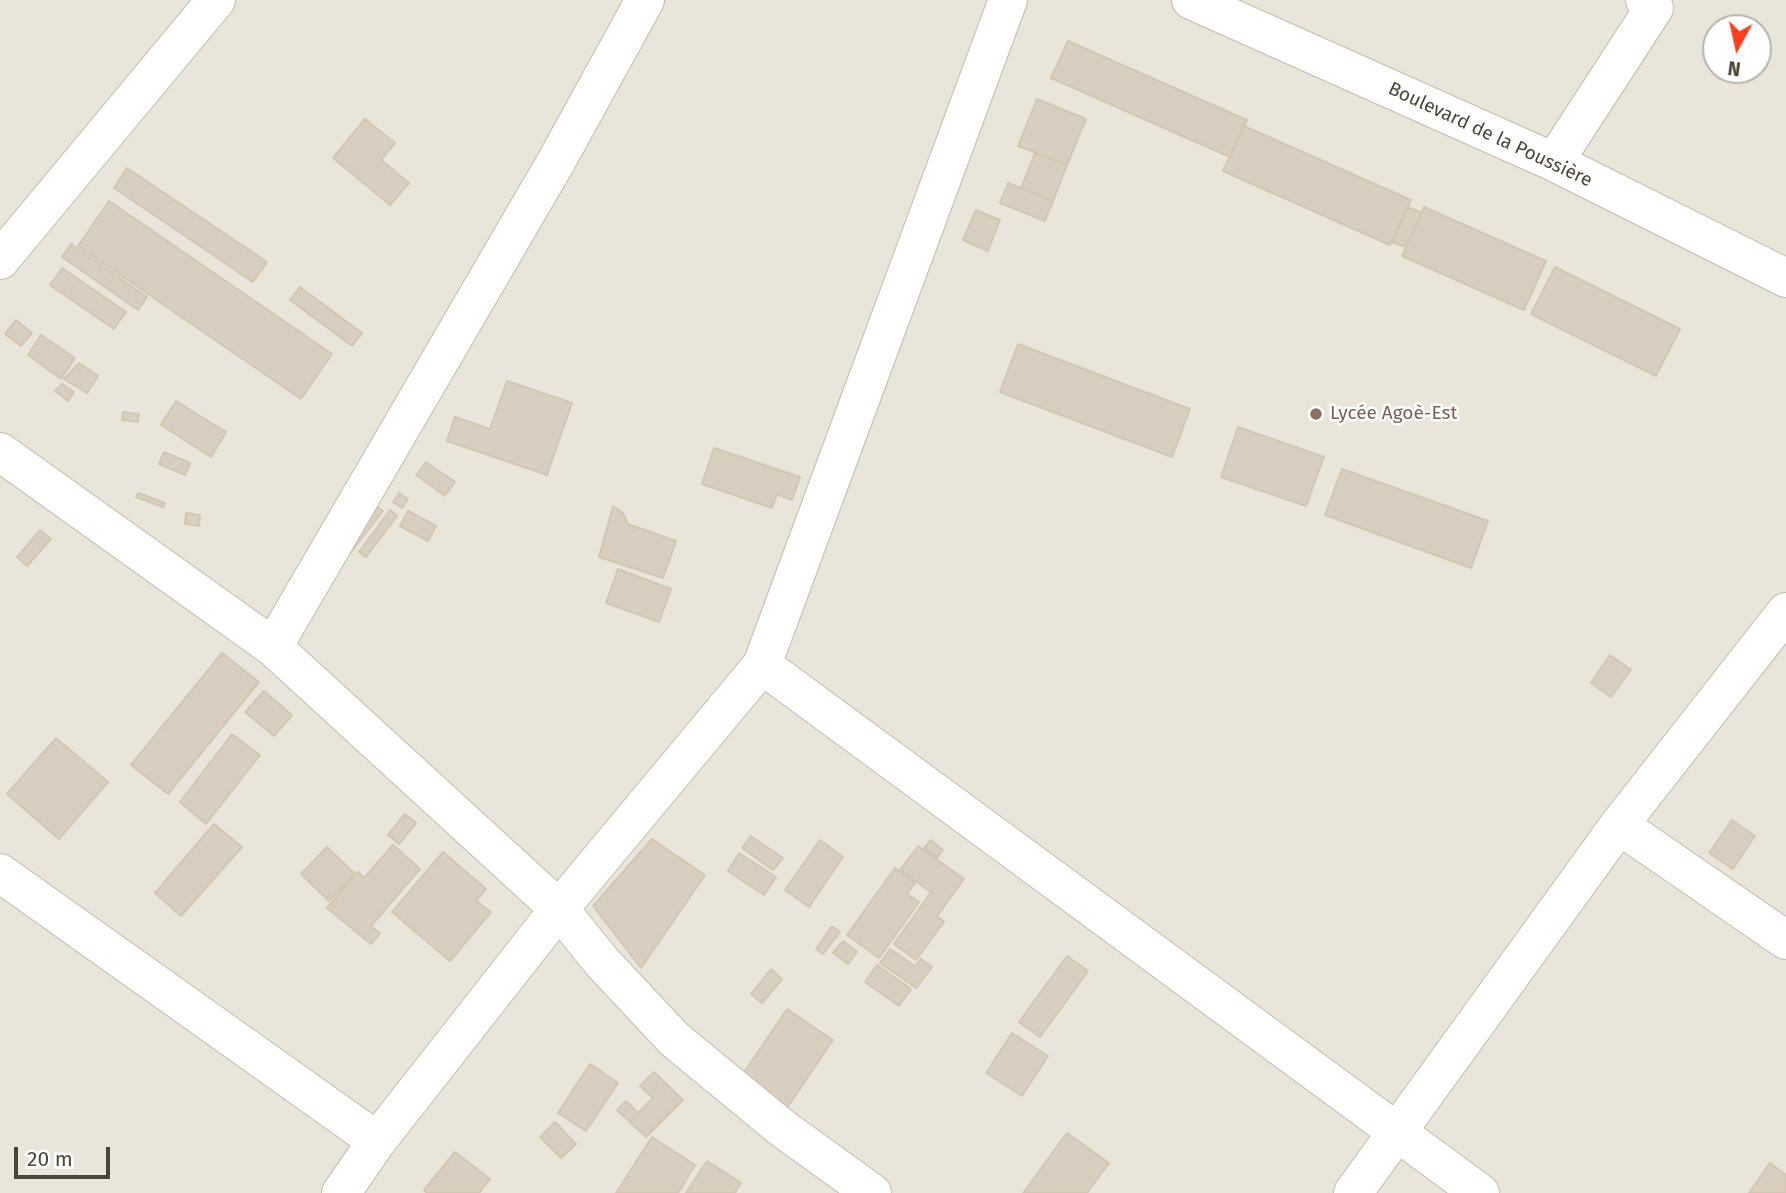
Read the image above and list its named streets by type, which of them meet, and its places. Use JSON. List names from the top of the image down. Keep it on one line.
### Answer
{"streets":{"street":["Boulevard de la Poussière"]},"places":["Lycée Agoè-Est"],"scale_bar":"20 m","north":"bottom"}
